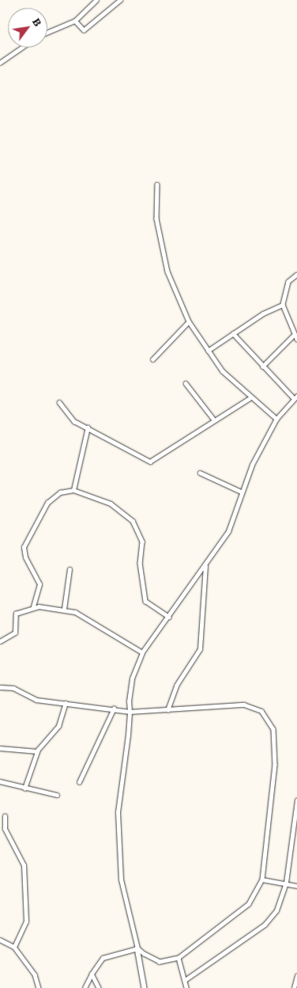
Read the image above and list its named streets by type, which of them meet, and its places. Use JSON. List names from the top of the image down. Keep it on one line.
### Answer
{"north":"top right"}
